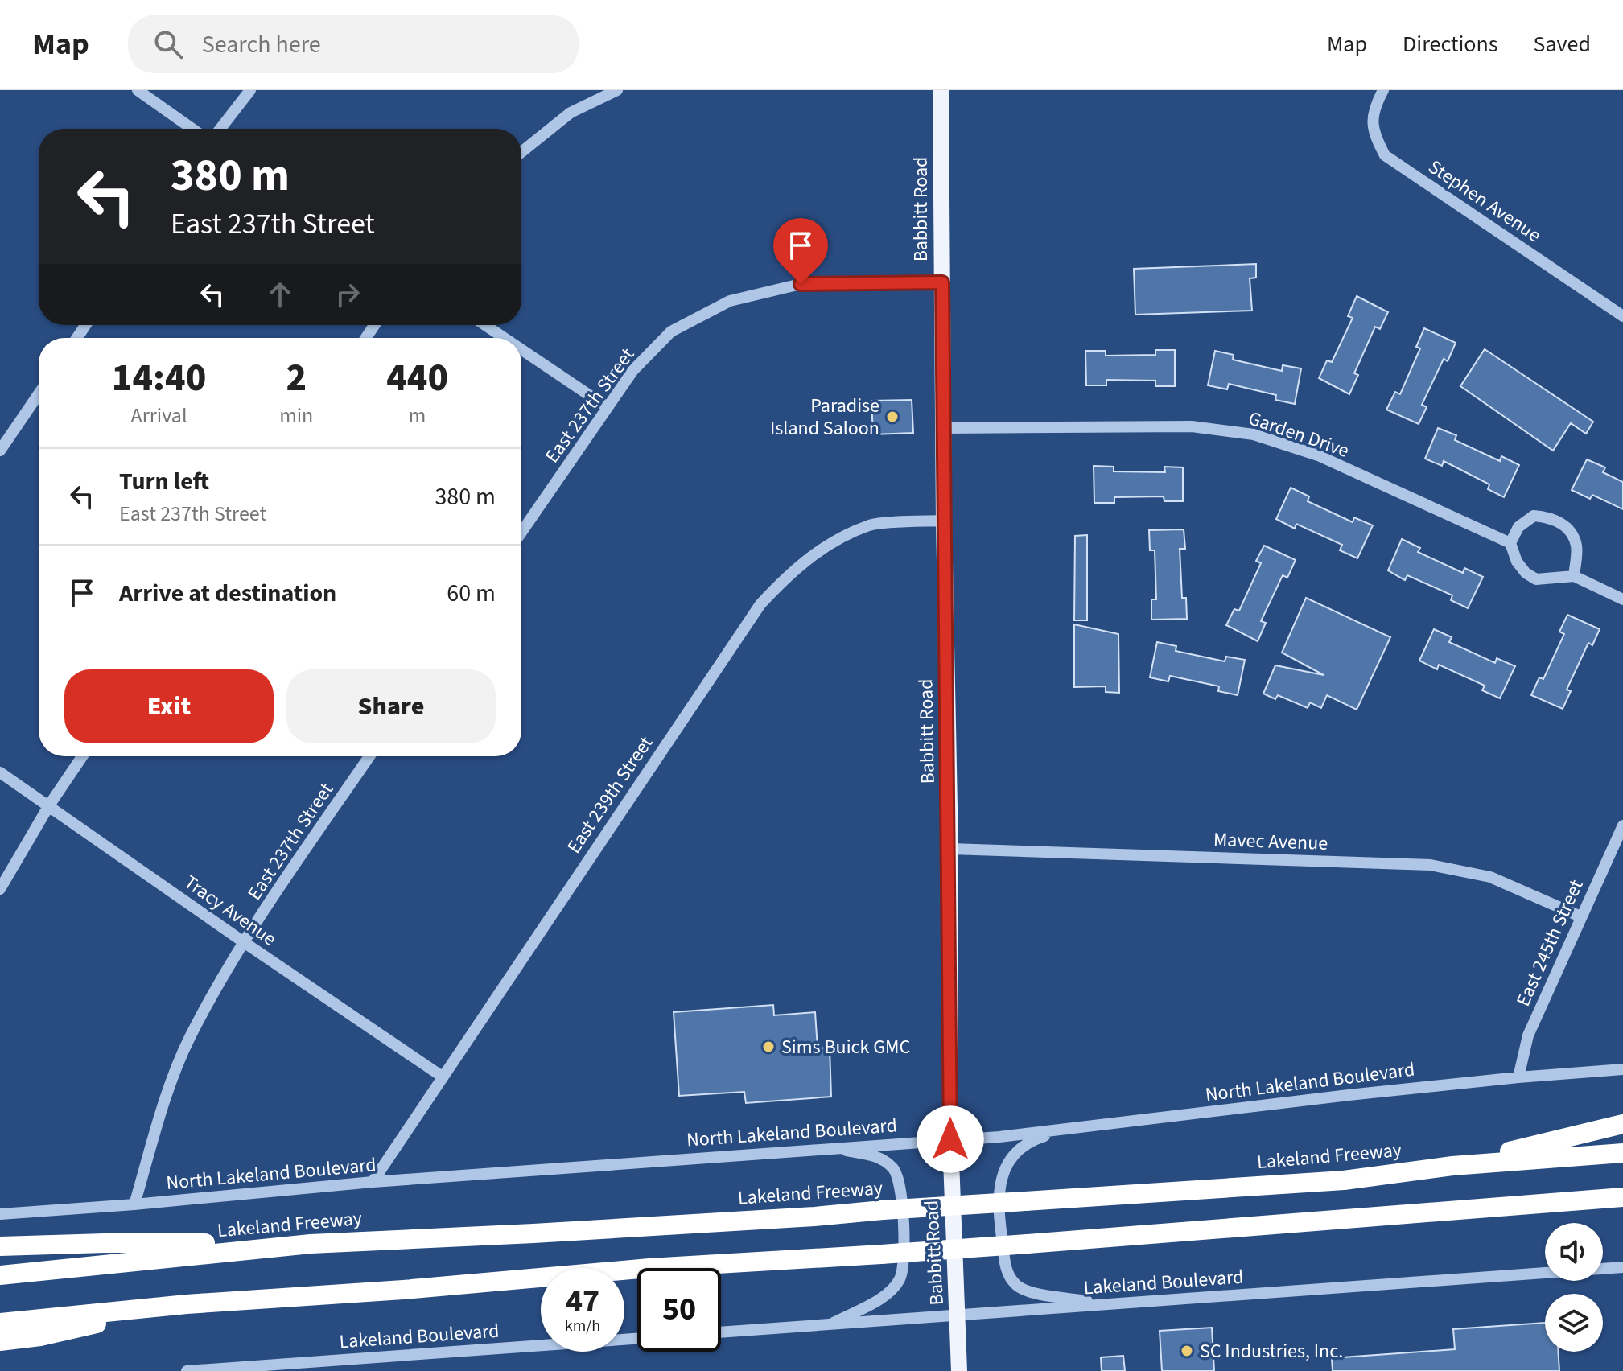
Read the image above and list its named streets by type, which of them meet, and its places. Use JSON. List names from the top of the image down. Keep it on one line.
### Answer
{"streets":{"highway":["Lakeland Freeway"],"main road":["Babbitt Road"],"street":["Stephen Avenue","East 237th Street","Garden Drive","East 239th Street","Mavec Avenue","Tracy Avenue","East 245th Street","North Lakeland Boulevard","Lakeland Boulevard"]},"crossings":[["Babbitt Road","East 237th Street"],["Babbitt Road","Garden Drive"],["Babbitt Road","East 239th Street"],["Babbitt Road","Mavec Avenue"],["Babbitt Road","North Lakeland Boulevard"],["Babbitt Road","Lakeland Boulevard"],["East 237th Street","Tracy Avenue"],["East 237th Street","North Lakeland Boulevard"],["East 239th Street","Tracy Avenue"],["East 239th Street","North Lakeland Boulevard"],["Mavec Avenue","East 245th Street"],["East 245th Street","North Lakeland Boulevard"]],"places":["Paradise Island Saloon","Sims Buick GMC","SC Industries, Inc."],"page":{"header":"Map","search":"Search here","nav":["Map","Directions","Saved"],"turn":["380 m","East 237th Street"],"eta":["14:40","Arrival","2","min","440","m"],"list":[{"name":"Turn left","note":"East 237th Street","value":"380 m"},{"name":"Arrive at destination","value":"60 m"}],"buttons":["Exit","Share"],"speed":"47 km/h","limit":"50"}}
